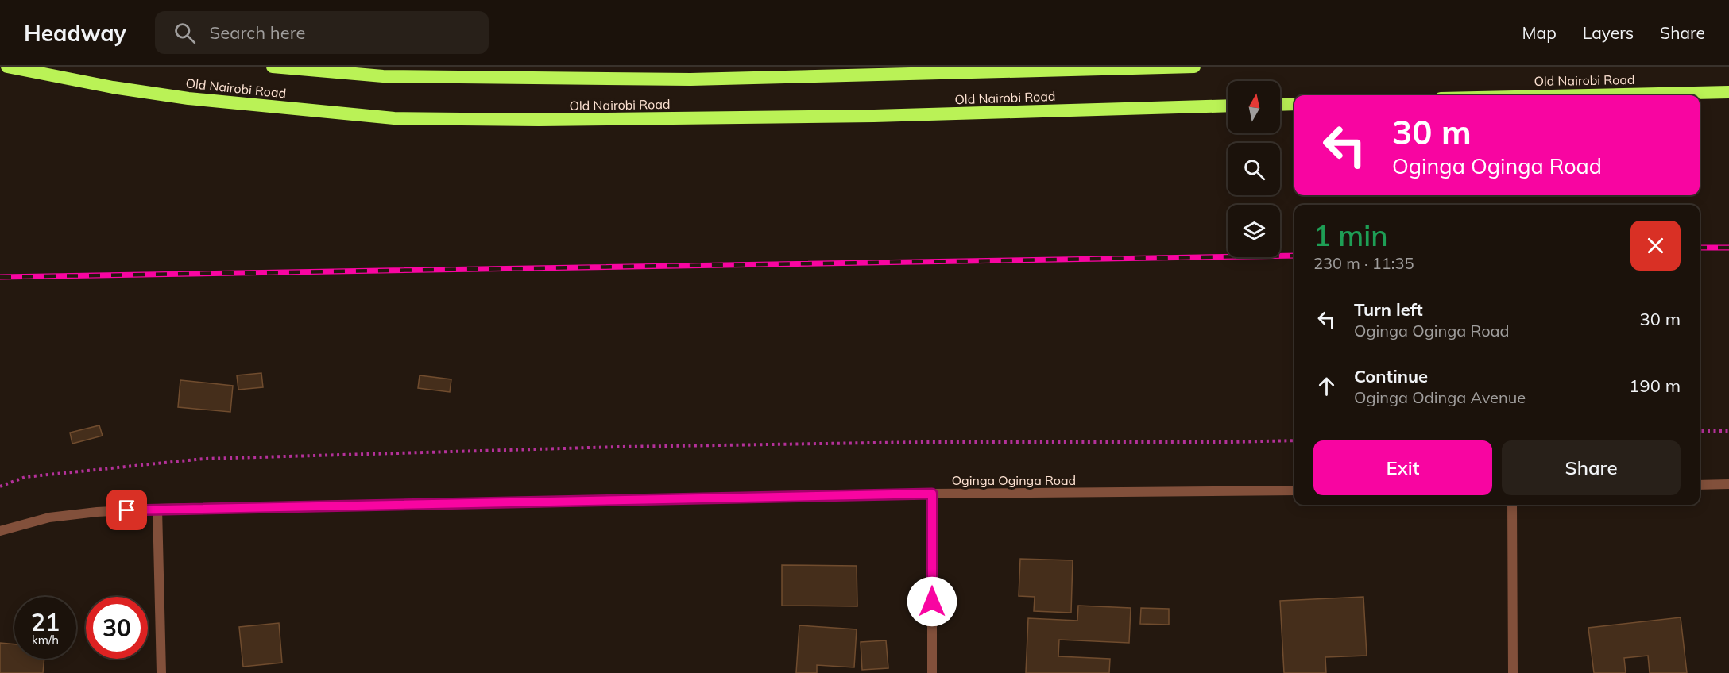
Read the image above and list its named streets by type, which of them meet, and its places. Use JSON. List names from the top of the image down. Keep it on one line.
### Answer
{"streets":{"highway":["Old Nairobi Road"],"street":["Oginga Oginga Road"]},"north":"top","page":{"header":"Headway","search":"Search here","nav":["Map","Layers","Share"],"turn":["30 m","Oginga Oginga Road"],"heading":["1 min","230 m · 11:35"],"list":[{"name":"Turn left","note":"Oginga Oginga Road","value":"30 m"},{"name":"Continue","note":"Oginga Odinga Avenue","value":"190 m"}],"buttons":["Exit","Share"],"speed":"21 km/h","limit":"30"}}
